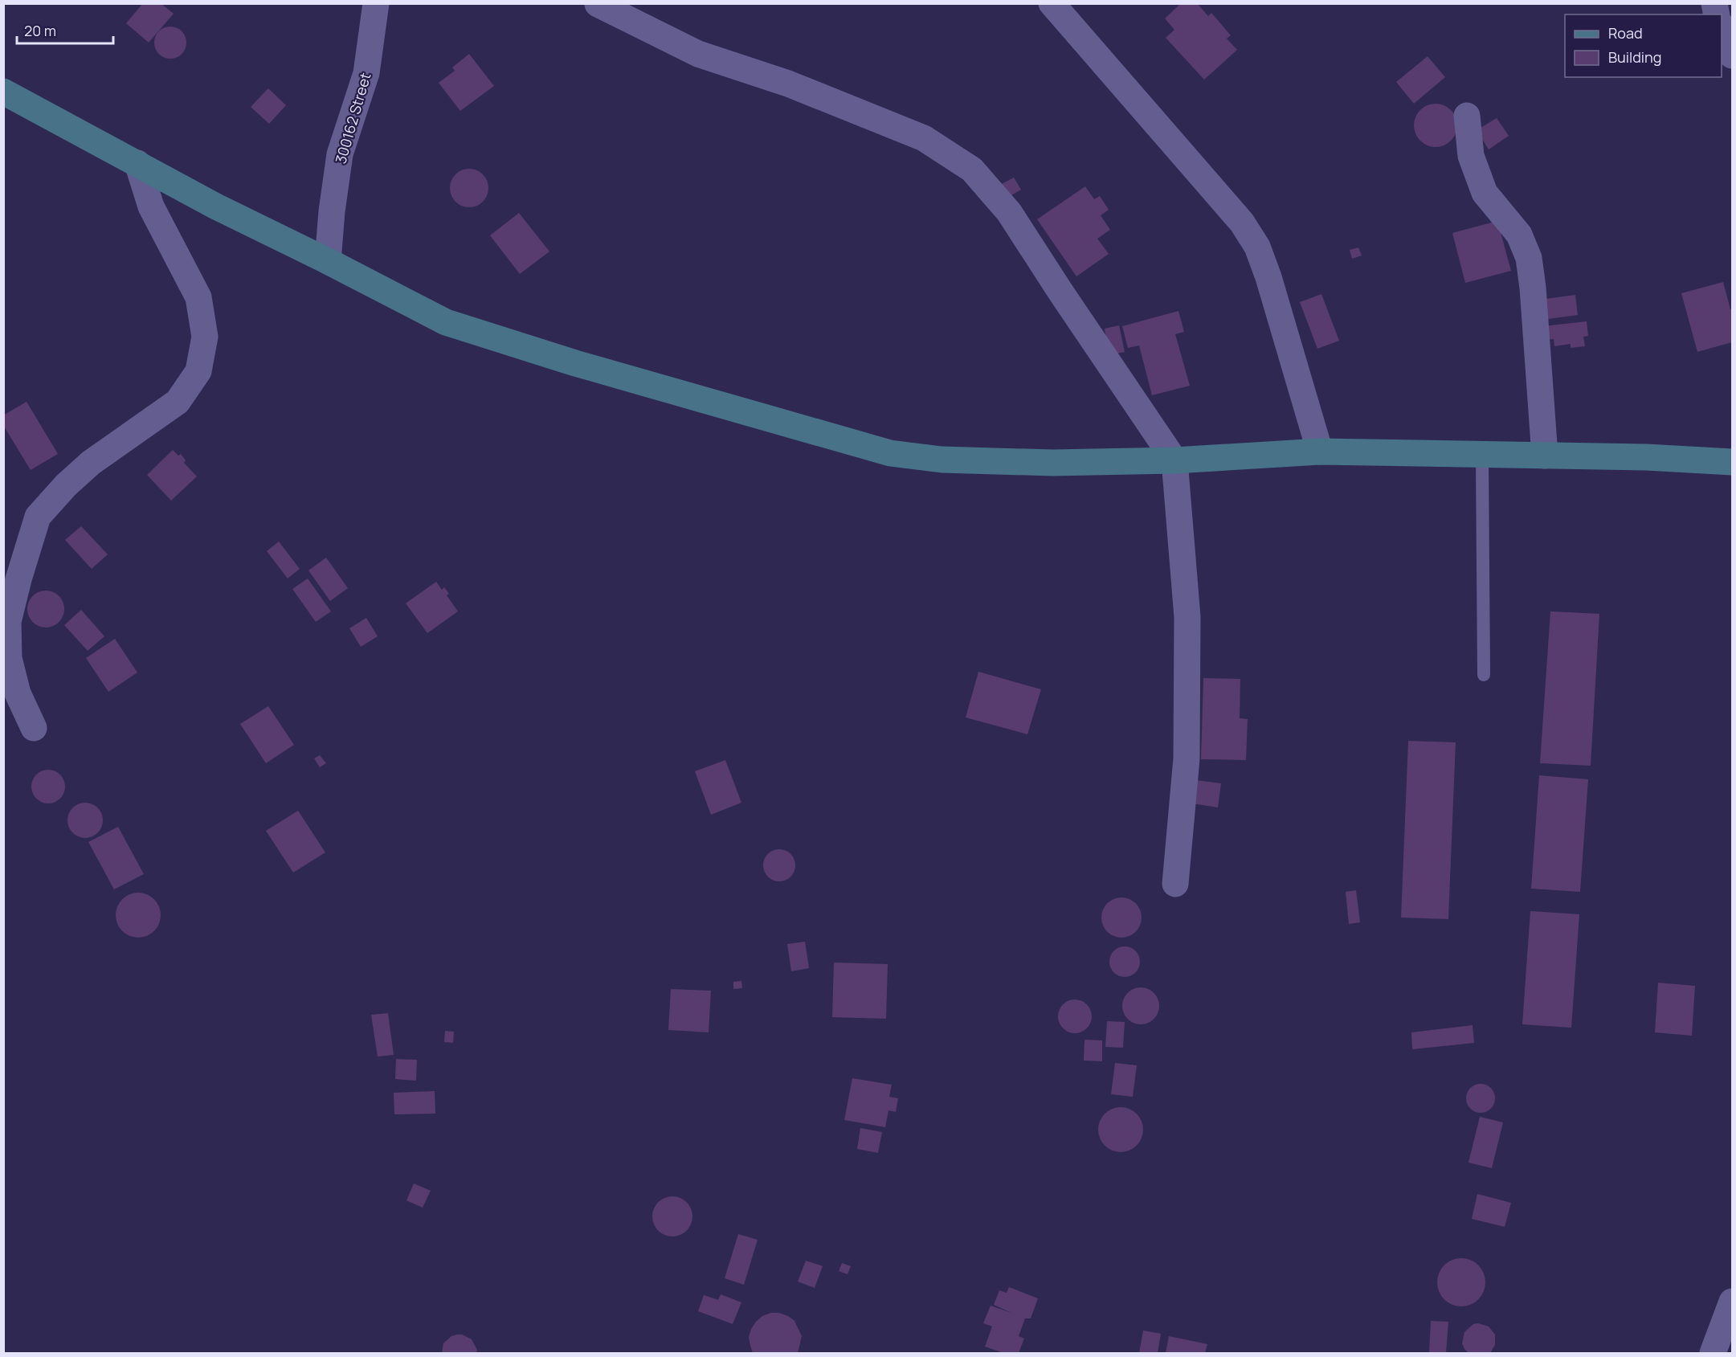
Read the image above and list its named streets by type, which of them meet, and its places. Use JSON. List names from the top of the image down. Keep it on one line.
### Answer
{"streets":{"street":["300162 Street"]},"legend":["Road","Building"],"scale_bar":"20 m"}
